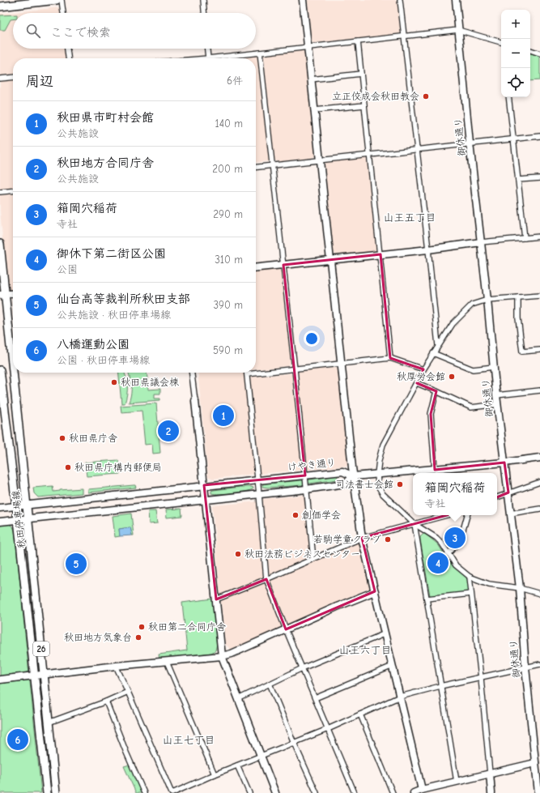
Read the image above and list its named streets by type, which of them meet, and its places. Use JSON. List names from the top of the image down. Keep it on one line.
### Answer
{"streets":{"main road":["秋田停車場線","26"],"street":["御休通り","けやき通り"]},"crossings":[["けやき通り","秋田停車場線"]],"districts":["山王五丁目","山王六丁目","山王七丁目"],"places":["立正佼成会秋田教会","秋厚労会館","秋田県議会棟","秋田県庁舎","秋田県庁構内郵便局","司法書士会館","創価学会","若駒学童クラブ","秋田法務ビジネスセンター","秋田第二合同庁舎","秋田地方気象台"],"page":{"map_buttons":["+","−"],"search":"ここで検索","heading":["周辺","6件"],"list":[{"mark":"1","name":"秋田県市町村会館","note":"公共施設","value":"140 m"},{"mark":"2","name":"秋田地方合同庁舎","note":"公共施設","value":"200 m"},{"mark":"3","name":"箱岡穴稲荷","note":"寺社","value":"290 m"},{"mark":"4","name":"御休下第二街区公園","note":"公園","value":"310 m"},{"mark":"5","name":"仙台高等裁判所秋田支部","note":"公共施設 · 秋田停車場線","value":"390 m"},{"mark":"6","name":"八橋運動公園","note":"公園 · 秋田停車場線","value":"590 m"}],"pins":["1","2","3","4","5","6"],"popup":["箱岡穴稲荷","寺社"]}}
